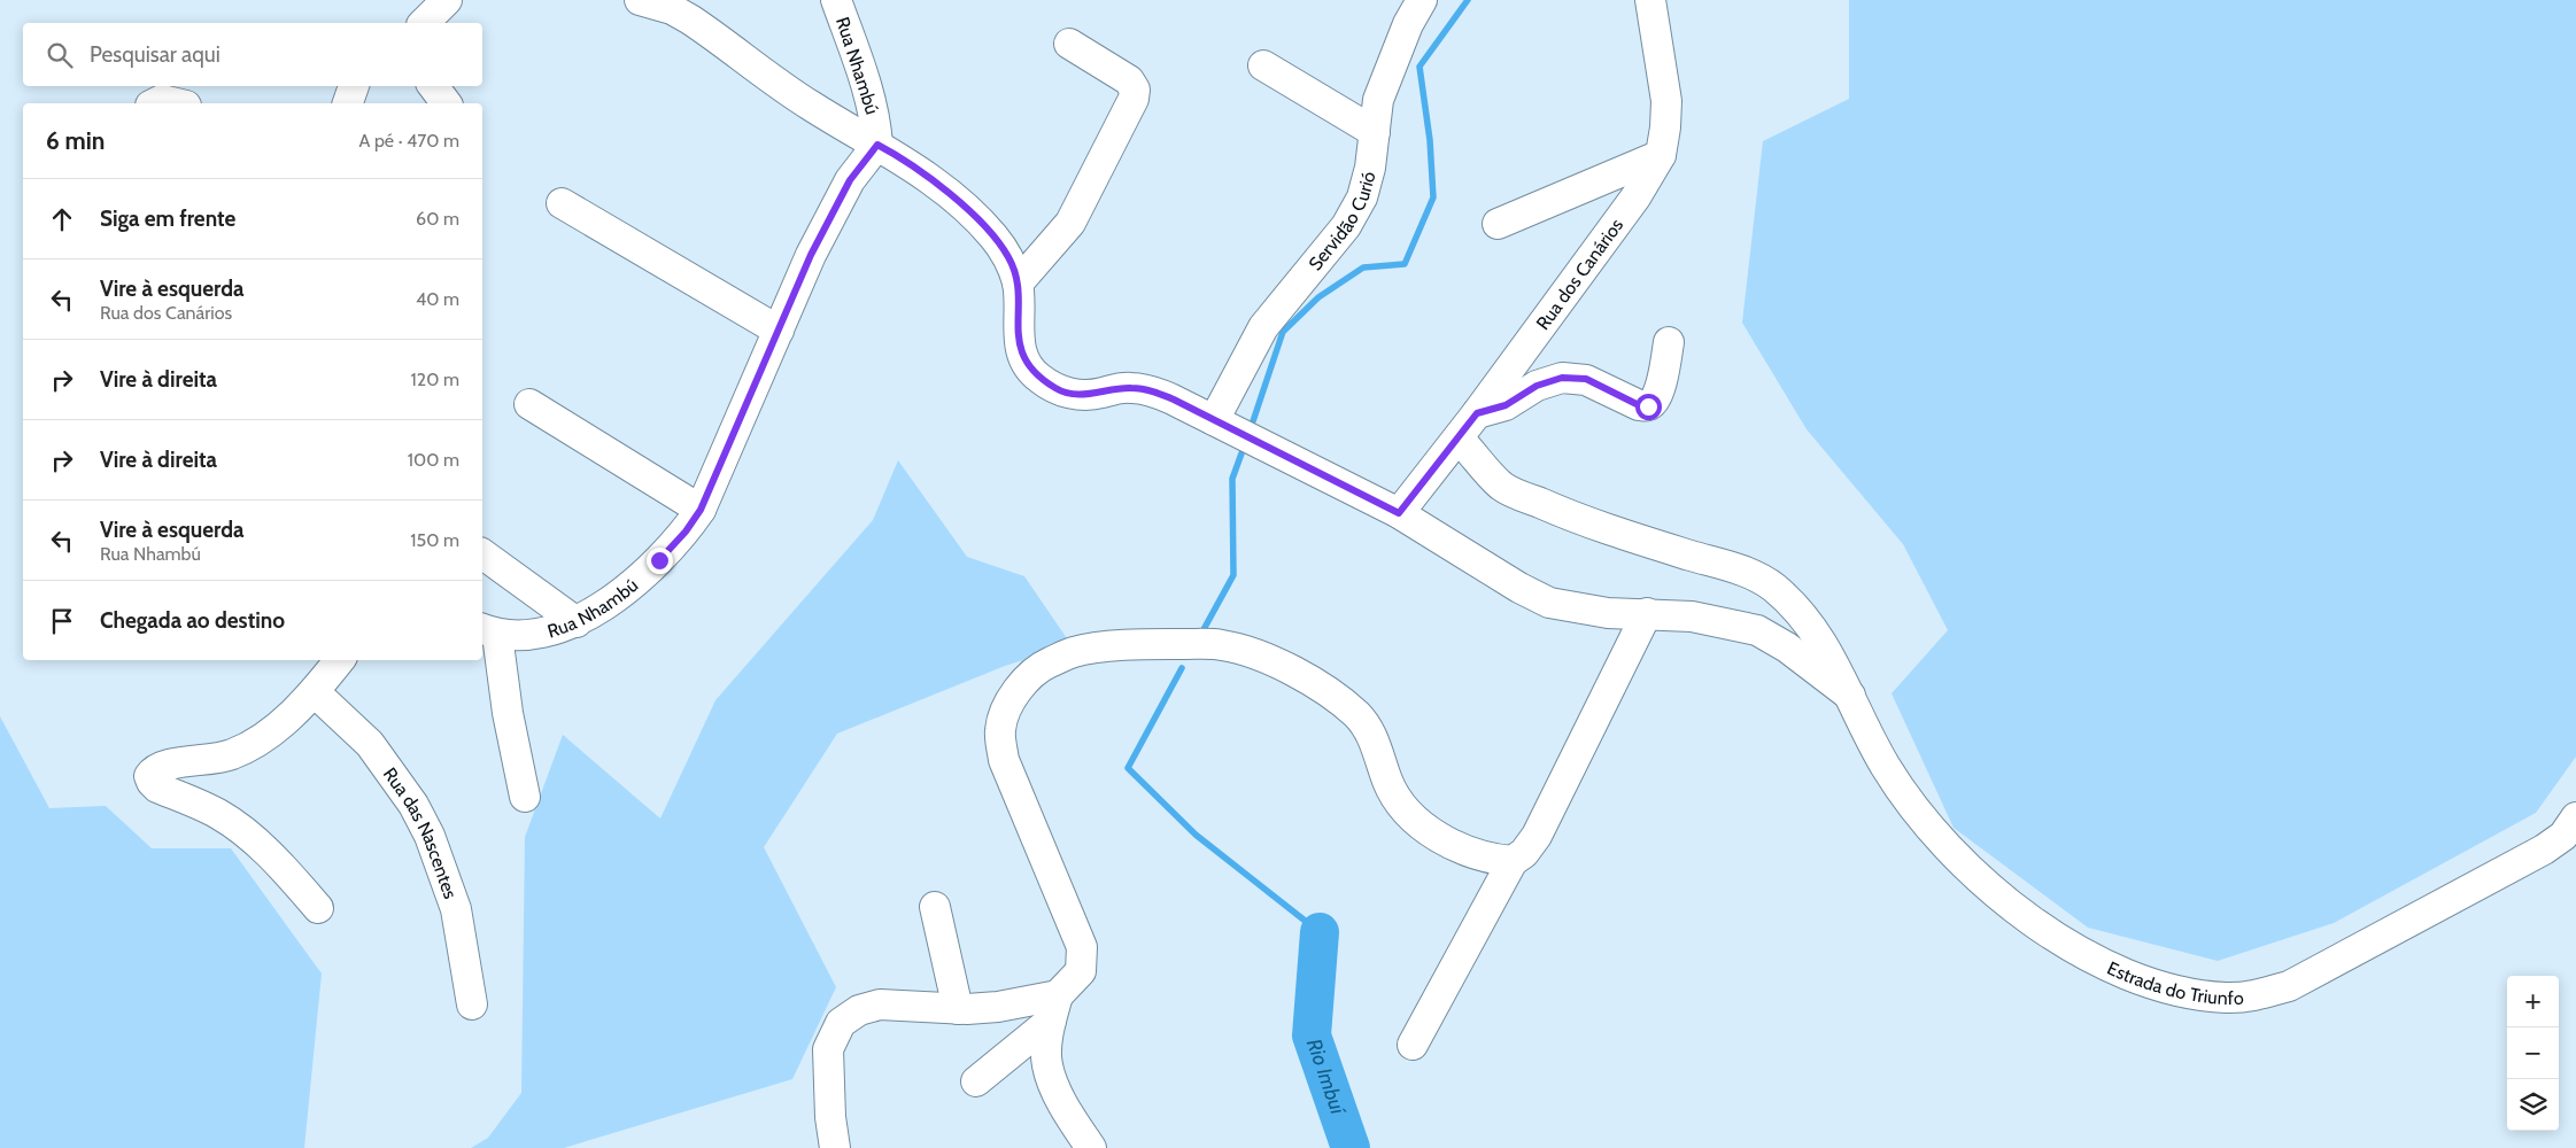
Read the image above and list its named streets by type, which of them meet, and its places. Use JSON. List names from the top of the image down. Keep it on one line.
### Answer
{"streets":{"street":["Rua Nhambú","Servidão Curió","Rua dos Canários","Rua das Nascentes","Estrada do Triunfo"]},"crossings":[["Rua dos Canários","Estrada do Triunfo"]],"water":["Rio Imbuí"],"page":{"search":"Pesquisar aqui","heading":["6 min","A pé · 470 m"],"list":[["Siga em frente","60 m"],["Vire à esquerda","Rua dos Canários","40 m"],["Vire à direita","120 m"],["Vire à direita","100 m"],["Vire à esquerda","Rua Nhambú","150 m"],"Chegada ao destino"],"map_buttons":["+","−"]}}
